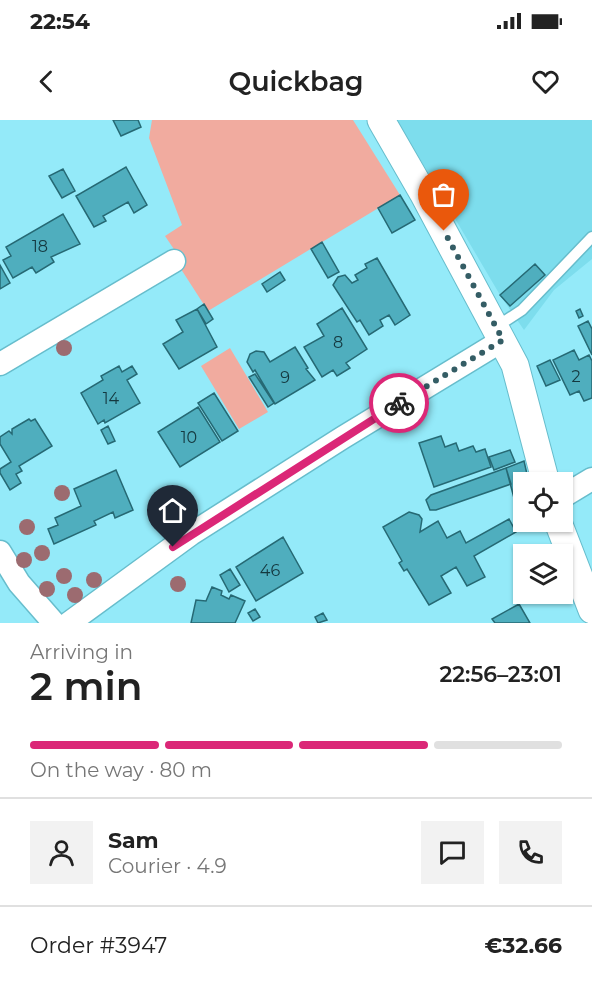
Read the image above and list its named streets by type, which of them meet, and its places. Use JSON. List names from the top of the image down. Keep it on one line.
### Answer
{"house_numbers":["18","8","2","9","14","10","46"],"page":{"status":"22:54","header":"Quickbag","heading":["2 min","Arriving in","22:56–23:01"],"panel":["Sam","Courier · 4.9","Order #3947","€32.66"],"bar":"On the way · 80 m"}}
